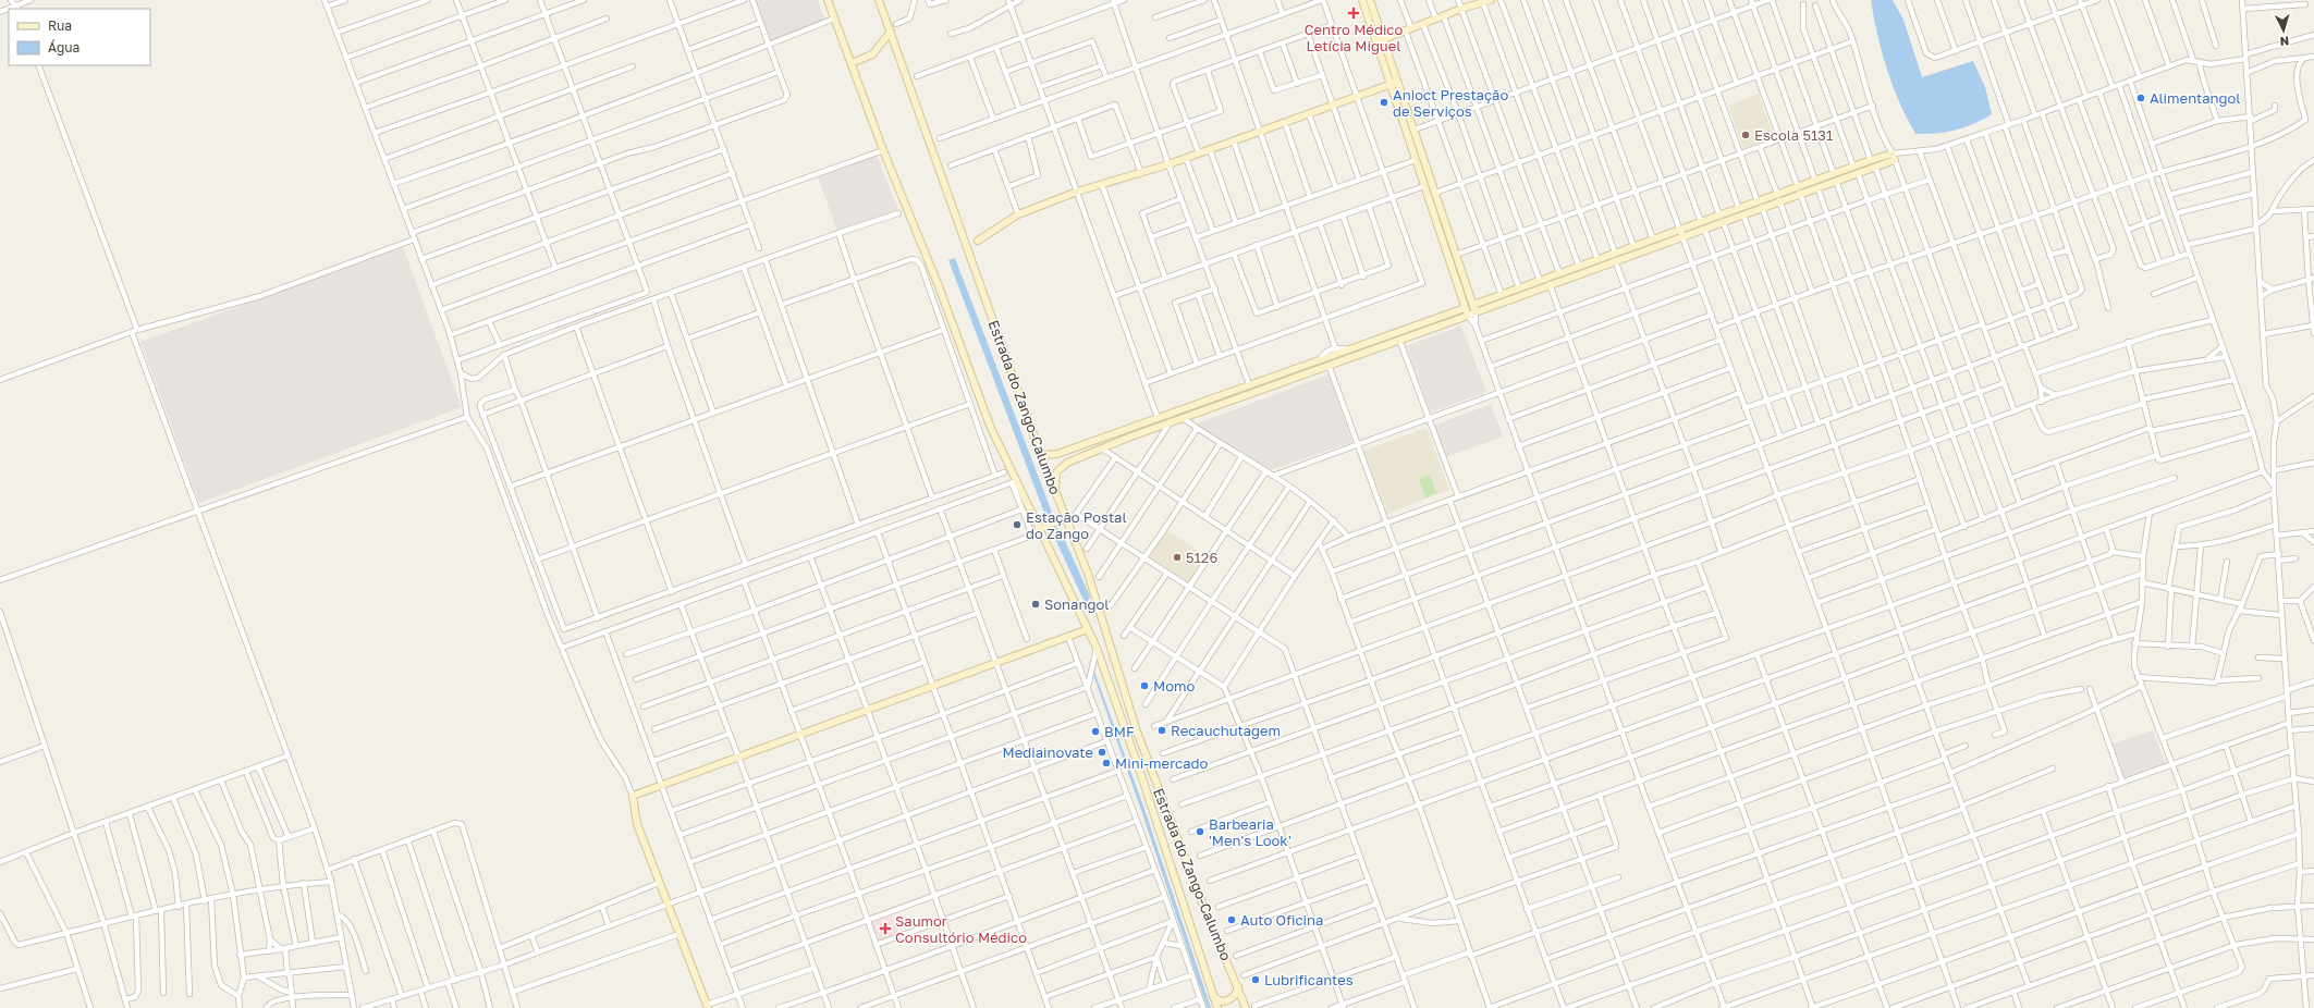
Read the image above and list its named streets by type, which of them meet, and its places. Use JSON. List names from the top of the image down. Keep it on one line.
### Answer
{"streets":{"street":["Estrada do Zango-Calumbo"]},"places":{"health":["Centro Médico Letícia Miguel","Saumor Consultório Médico"],"other":["Alimentangol","Anioct Prestação de Serviços","Escola 5131","Estação Postal do Zango","5126","Sonangol","Momo","Recauchutagem","BMF","Mediainovate","Mini-mercado","Barbearia 'Men's Look'","Auto Oficina","Lubrificantes"]},"legend":["Rua","Água"],"north":"bottom"}
